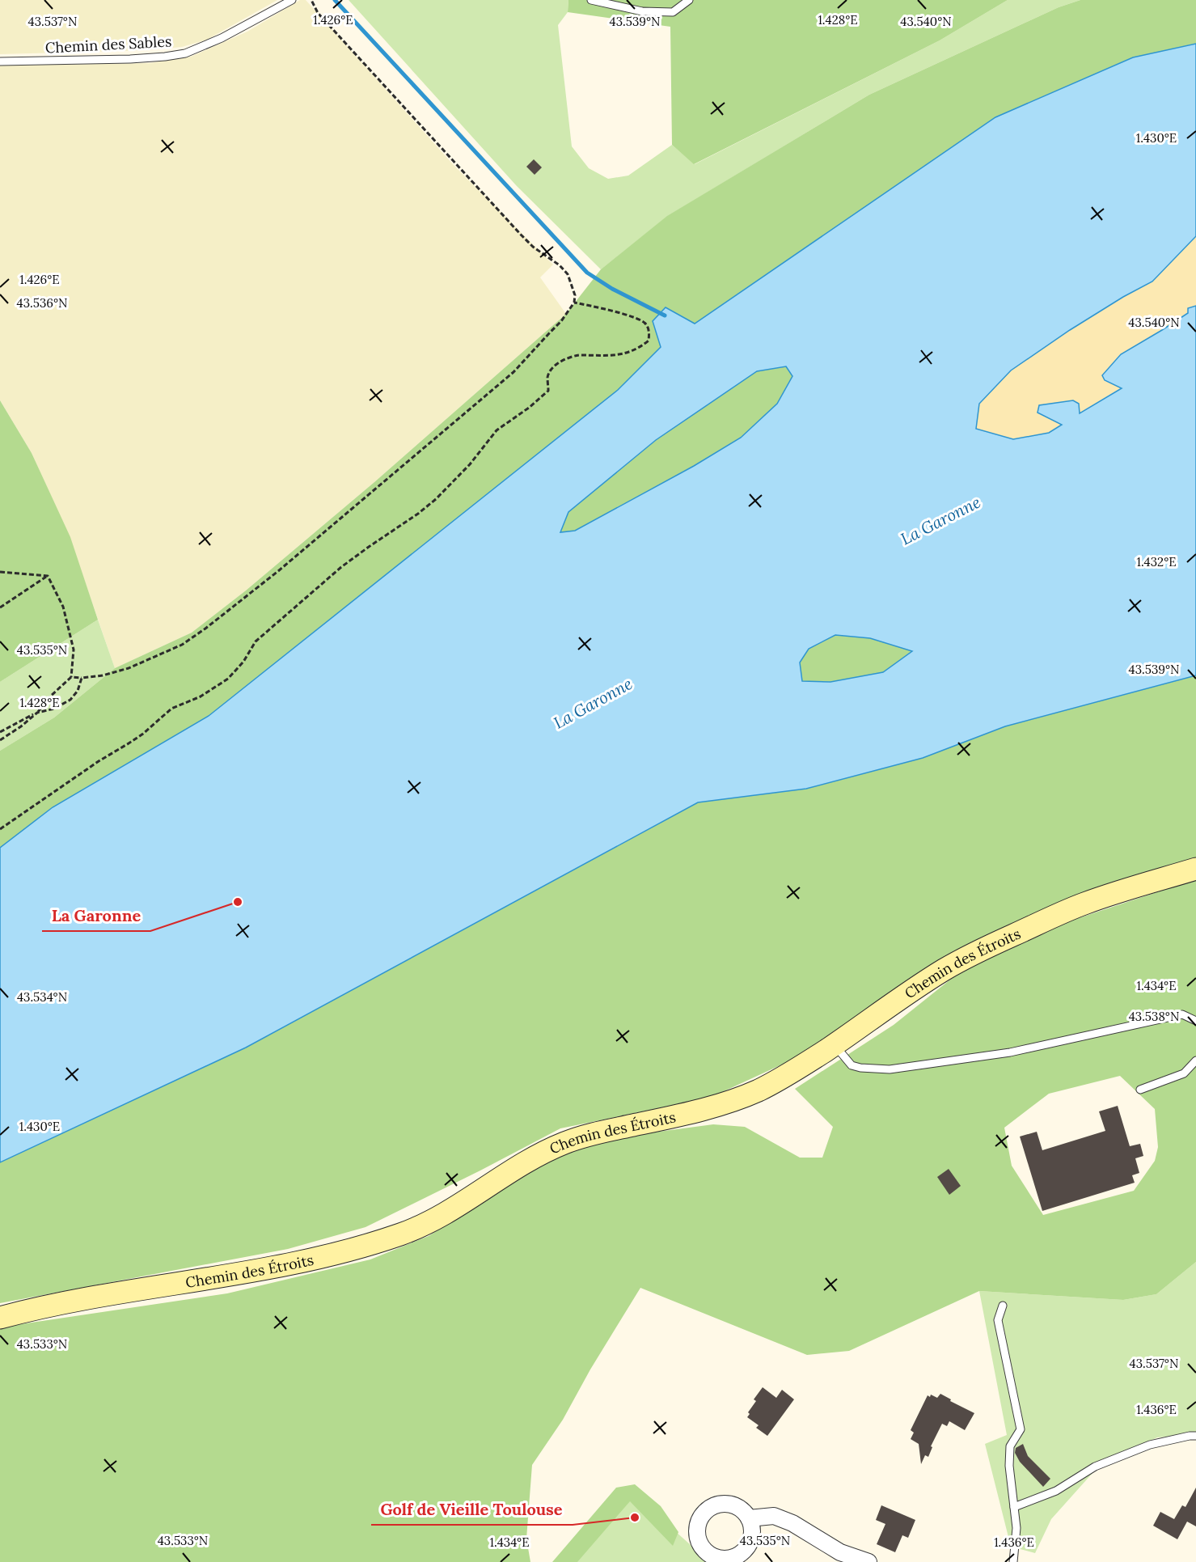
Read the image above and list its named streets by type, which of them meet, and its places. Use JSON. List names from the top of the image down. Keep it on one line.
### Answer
{"streets":{"main road":["Chemin des Étroits"],"lane":["Chemin des Sables"]},"water":["La Garonne"],"places":["La Garonne","Golf de Vieille Toulouse"],"coordinates":["1.426°E","1.428°E","43.537°N","43.539°N","43.540°N","1.430°E","43.536°N","1.432°E","43.535°N","1.434°E","43.534°N","43.538°N","43.533°N","1.436°E"]}
